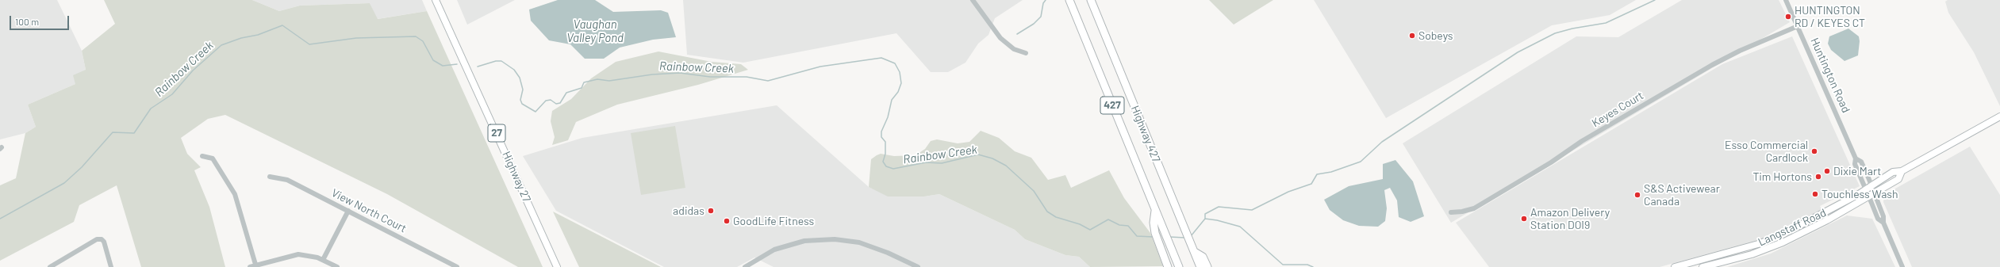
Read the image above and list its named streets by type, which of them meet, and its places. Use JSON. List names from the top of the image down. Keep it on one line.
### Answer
{"streets":{"highway":["427","Highway 427"],"main road":["27","Highway 27","Langstaff Road"],"street":["Huntington Road","Keyes Court","View North Court"]},"crossings":[["Huntington Road","Keyes Court"],["Huntington Road","Langstaff Road"]],"water":["Vaughan Valley Pond","Rainbow Creek"],"places":["HUNTINGTON RD / KEYES CT","Sobeys","Esso Commercial Cardlock","Dixie Mart","Tim Hortons","Touchless Wash","S&S Activewear Canada","adidas","Amazon Delivery Station DOI9","GoodLife Fitness"],"scale_bar":"100 m"}
